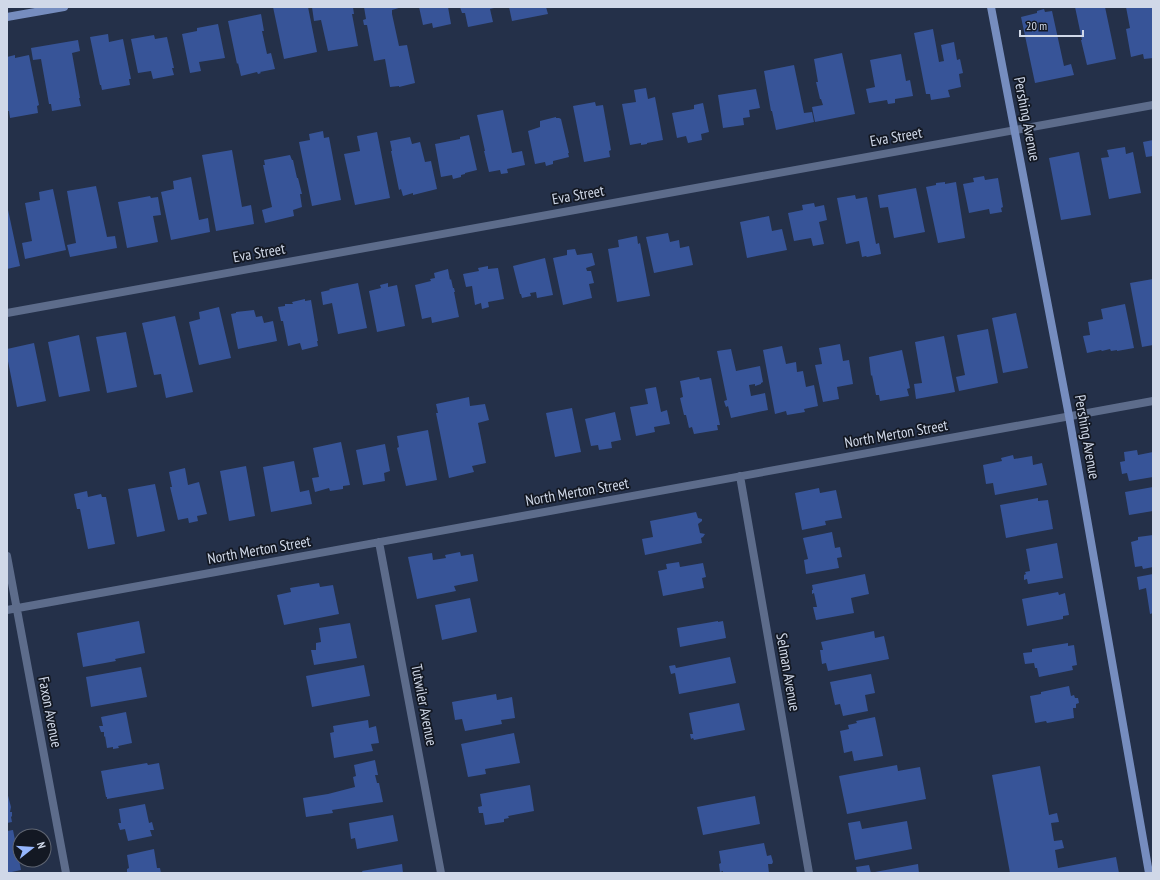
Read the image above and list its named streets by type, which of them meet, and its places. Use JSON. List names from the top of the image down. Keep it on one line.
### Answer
{"streets":{"street":["Pershing Avenue","Eva Street","North Merton Street","Selman Avenue","Tutwiler Avenue","Faxon Avenue"]},"crossings":[["Pershing Avenue","Eva Street"],["Pershing Avenue","North Merton Street"],["North Merton Street","Selman Avenue"],["North Merton Street","Tutwiler Avenue"],["North Merton Street","Faxon Avenue"]],"scale_bar":"20 m","north":"right"}
